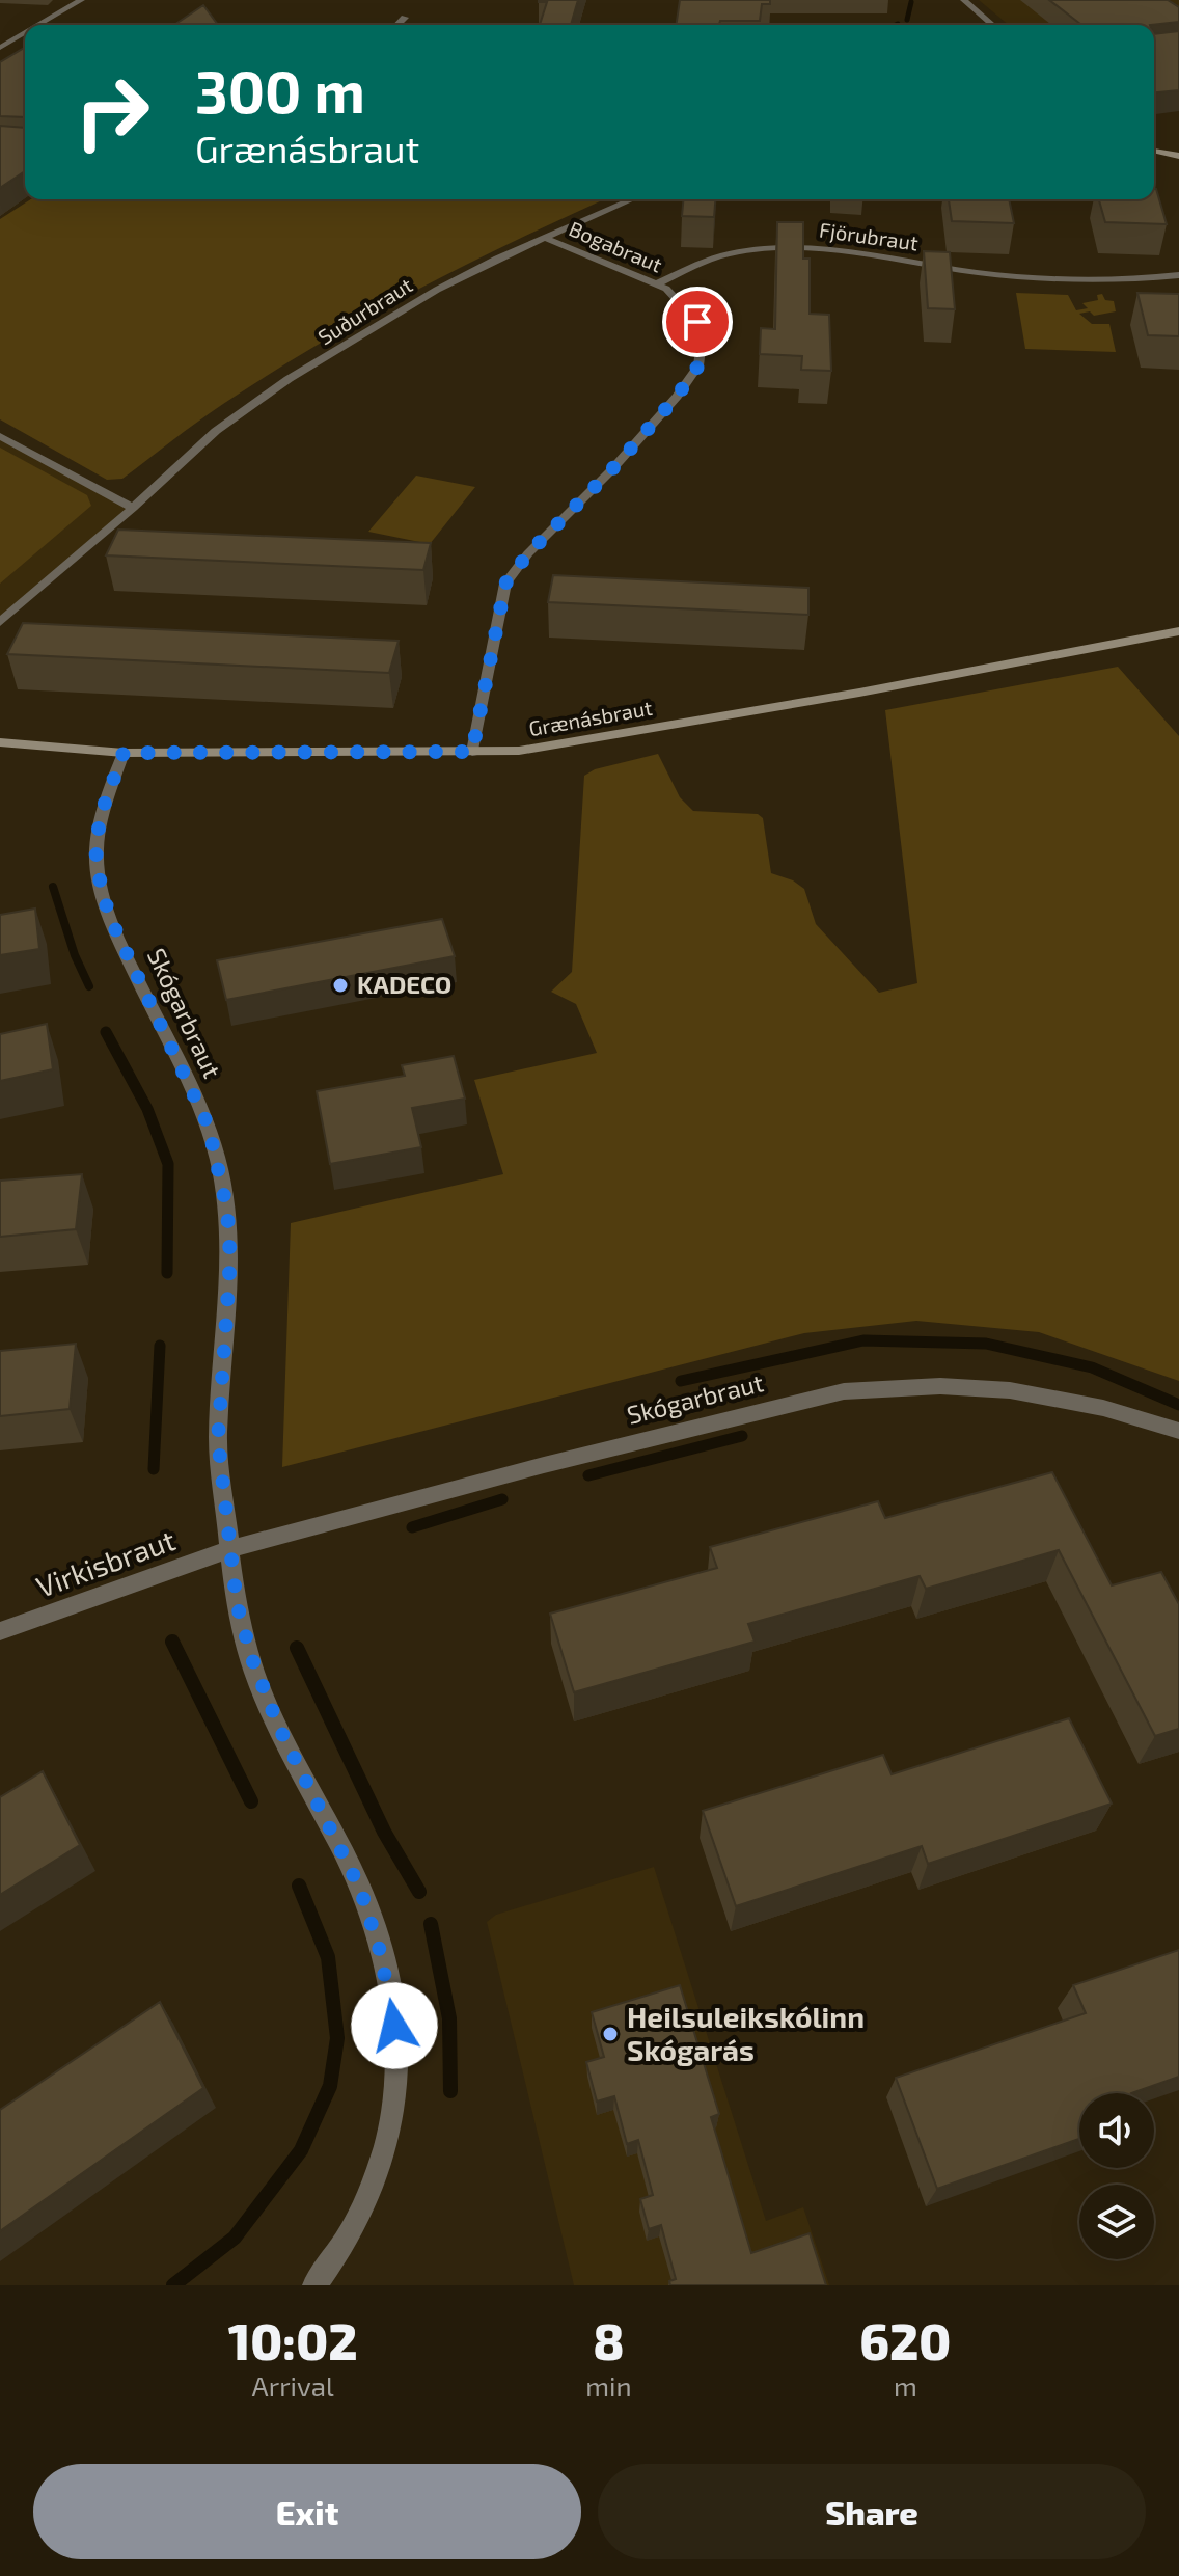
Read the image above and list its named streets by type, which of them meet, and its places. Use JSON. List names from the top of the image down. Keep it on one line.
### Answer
{"streets":{"street":["Fjörubraut","Bogabraut","Suðurbraut","Grænásbraut","Skógarbraut","Virkisbraut"]},"crossings":[["Fjörubraut","Bogabraut"],["Bogabraut","Suðurbraut"],["Bogabraut","Grænásbraut"],["Grænásbraut","Skógarbraut"],["Skógarbraut","Virkisbraut"]],"places":["KADECO","Heilsuleikskólinn Skógarás"],"page":{"turn":["300 m","Grænásbraut"],"eta":["10:02","Arrival","8","min","620","m"],"buttons":["Exit","Share"]}}
